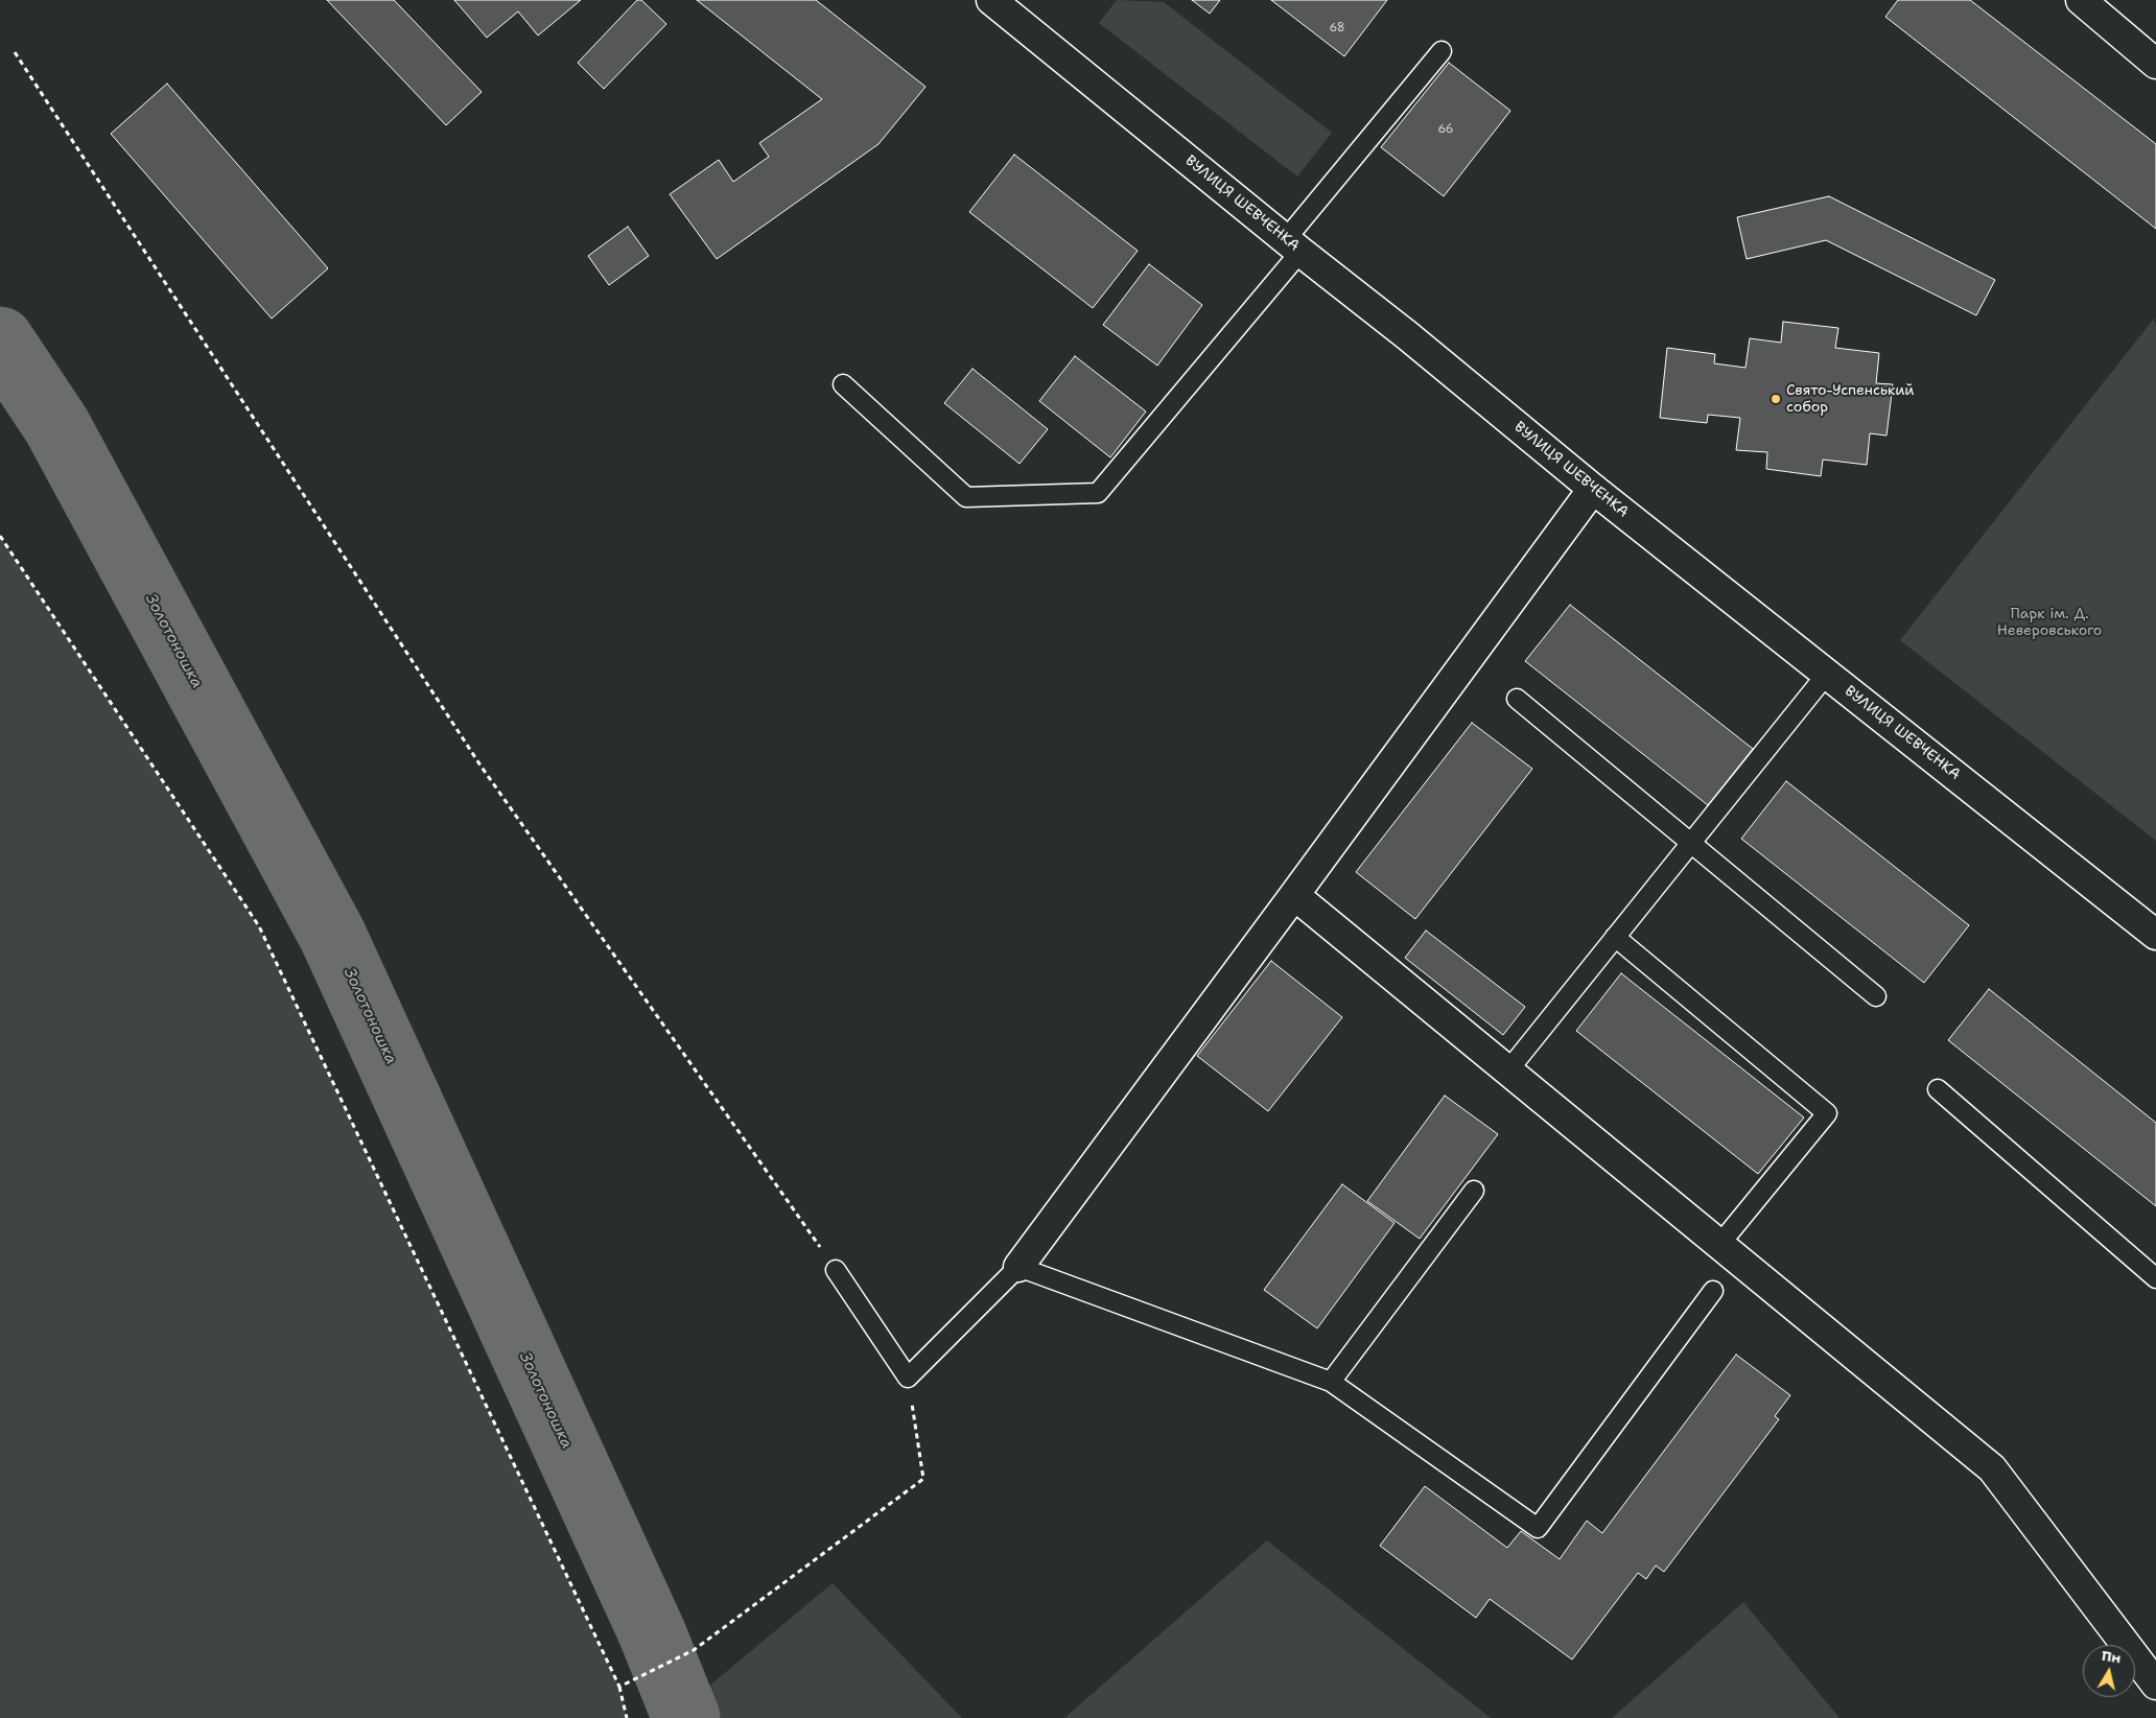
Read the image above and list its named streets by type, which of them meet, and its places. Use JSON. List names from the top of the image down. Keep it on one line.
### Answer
{"streets":{"street":["ВУЛИЦЯ ШЕВЧЕНКА"]},"water":["Золотоношка"],"parks":["Парк ім. Д. Неверовського"],"places":["Свято-Успенський собор"],"house_numbers":["68","66"],"north":"top"}
